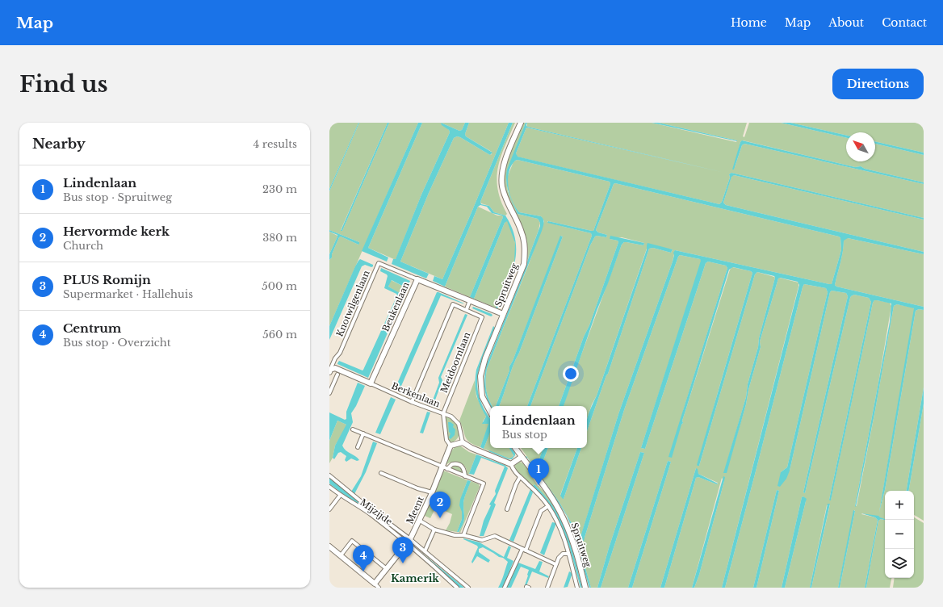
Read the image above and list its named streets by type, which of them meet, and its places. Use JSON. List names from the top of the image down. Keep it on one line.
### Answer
{"streets":{"street":["Spruitweg","Knotwilgenlaan","Beukenlaan","Meidoornlaan","Berkenlaan","Meent","Mijzijde"]},"crossings":[["Spruitweg","Beukenlaan"],["Knotwilgenlaan","Beukenlaan"],["Beukenlaan","Berkenlaan"],["Meidoornlaan","Berkenlaan"],["Berkenlaan","Meent"],["Meent","Mijzijde"]],"districts":["Kamerik"],"north":"top left","page":{"header":"Map","nav":["Home","Map","About","Contact"],"buttons":"Directions","title":"Find us","heading":["Nearby","4 results"],"list":[{"mark":"1","name":"Lindenlaan","note":"Bus stop · Spruitweg","value":"230 m"},{"mark":"2","name":"Hervormde kerk","note":"Church","value":"380 m"},{"mark":"3","name":"PLUS Romijn","note":"Supermarket · Hallehuis","value":"500 m"},{"mark":"4","name":"Centrum","note":"Bus stop · Overzicht","value":"560 m"}],"popup":["Lindenlaan","Bus stop"],"pins":["1","2","3","4"],"map_buttons":["+","−"]}}
